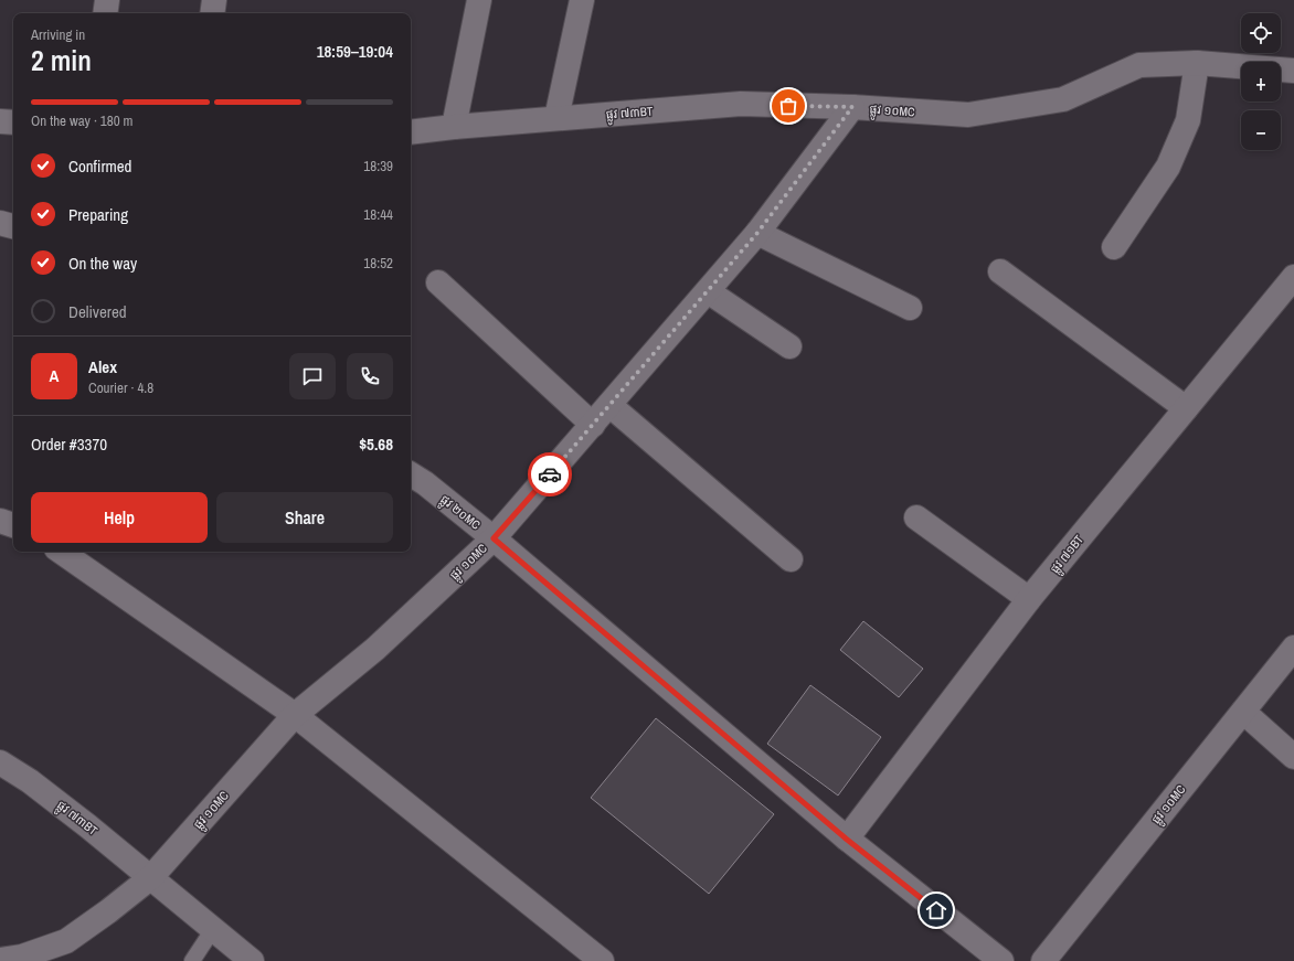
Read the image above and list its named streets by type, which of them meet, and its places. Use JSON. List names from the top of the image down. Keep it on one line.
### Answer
{"streets":{"street":["ផ្លូវ ១០MC","ផ្លូវ ៧៣BT","ផ្លូវ ២០MC","ផ្លូវ ៧១BT"]},"crossings":[["ផ្លូវ ១០MC","ផ្លូវ ៧៣BT"],["ផ្លូវ ១០MC","ផ្លូវ ២០MC"],["ផ្លូវ ២០MC","ផ្លូវ ៧១BT"]],"page":{"map_buttons":["+","−"],"heading":["2 min","Arriving in","18:59–19:04"],"panel":["Alex","Courier · 4.8","Order #3370","$5.68"],"bar":"On the way · 180 m","list":[["Confirmed","18:39"],["Preparing","18:44"],["On the way","18:52"],"Delivered"],"round":"A","buttons":["Help","Share"]}}
